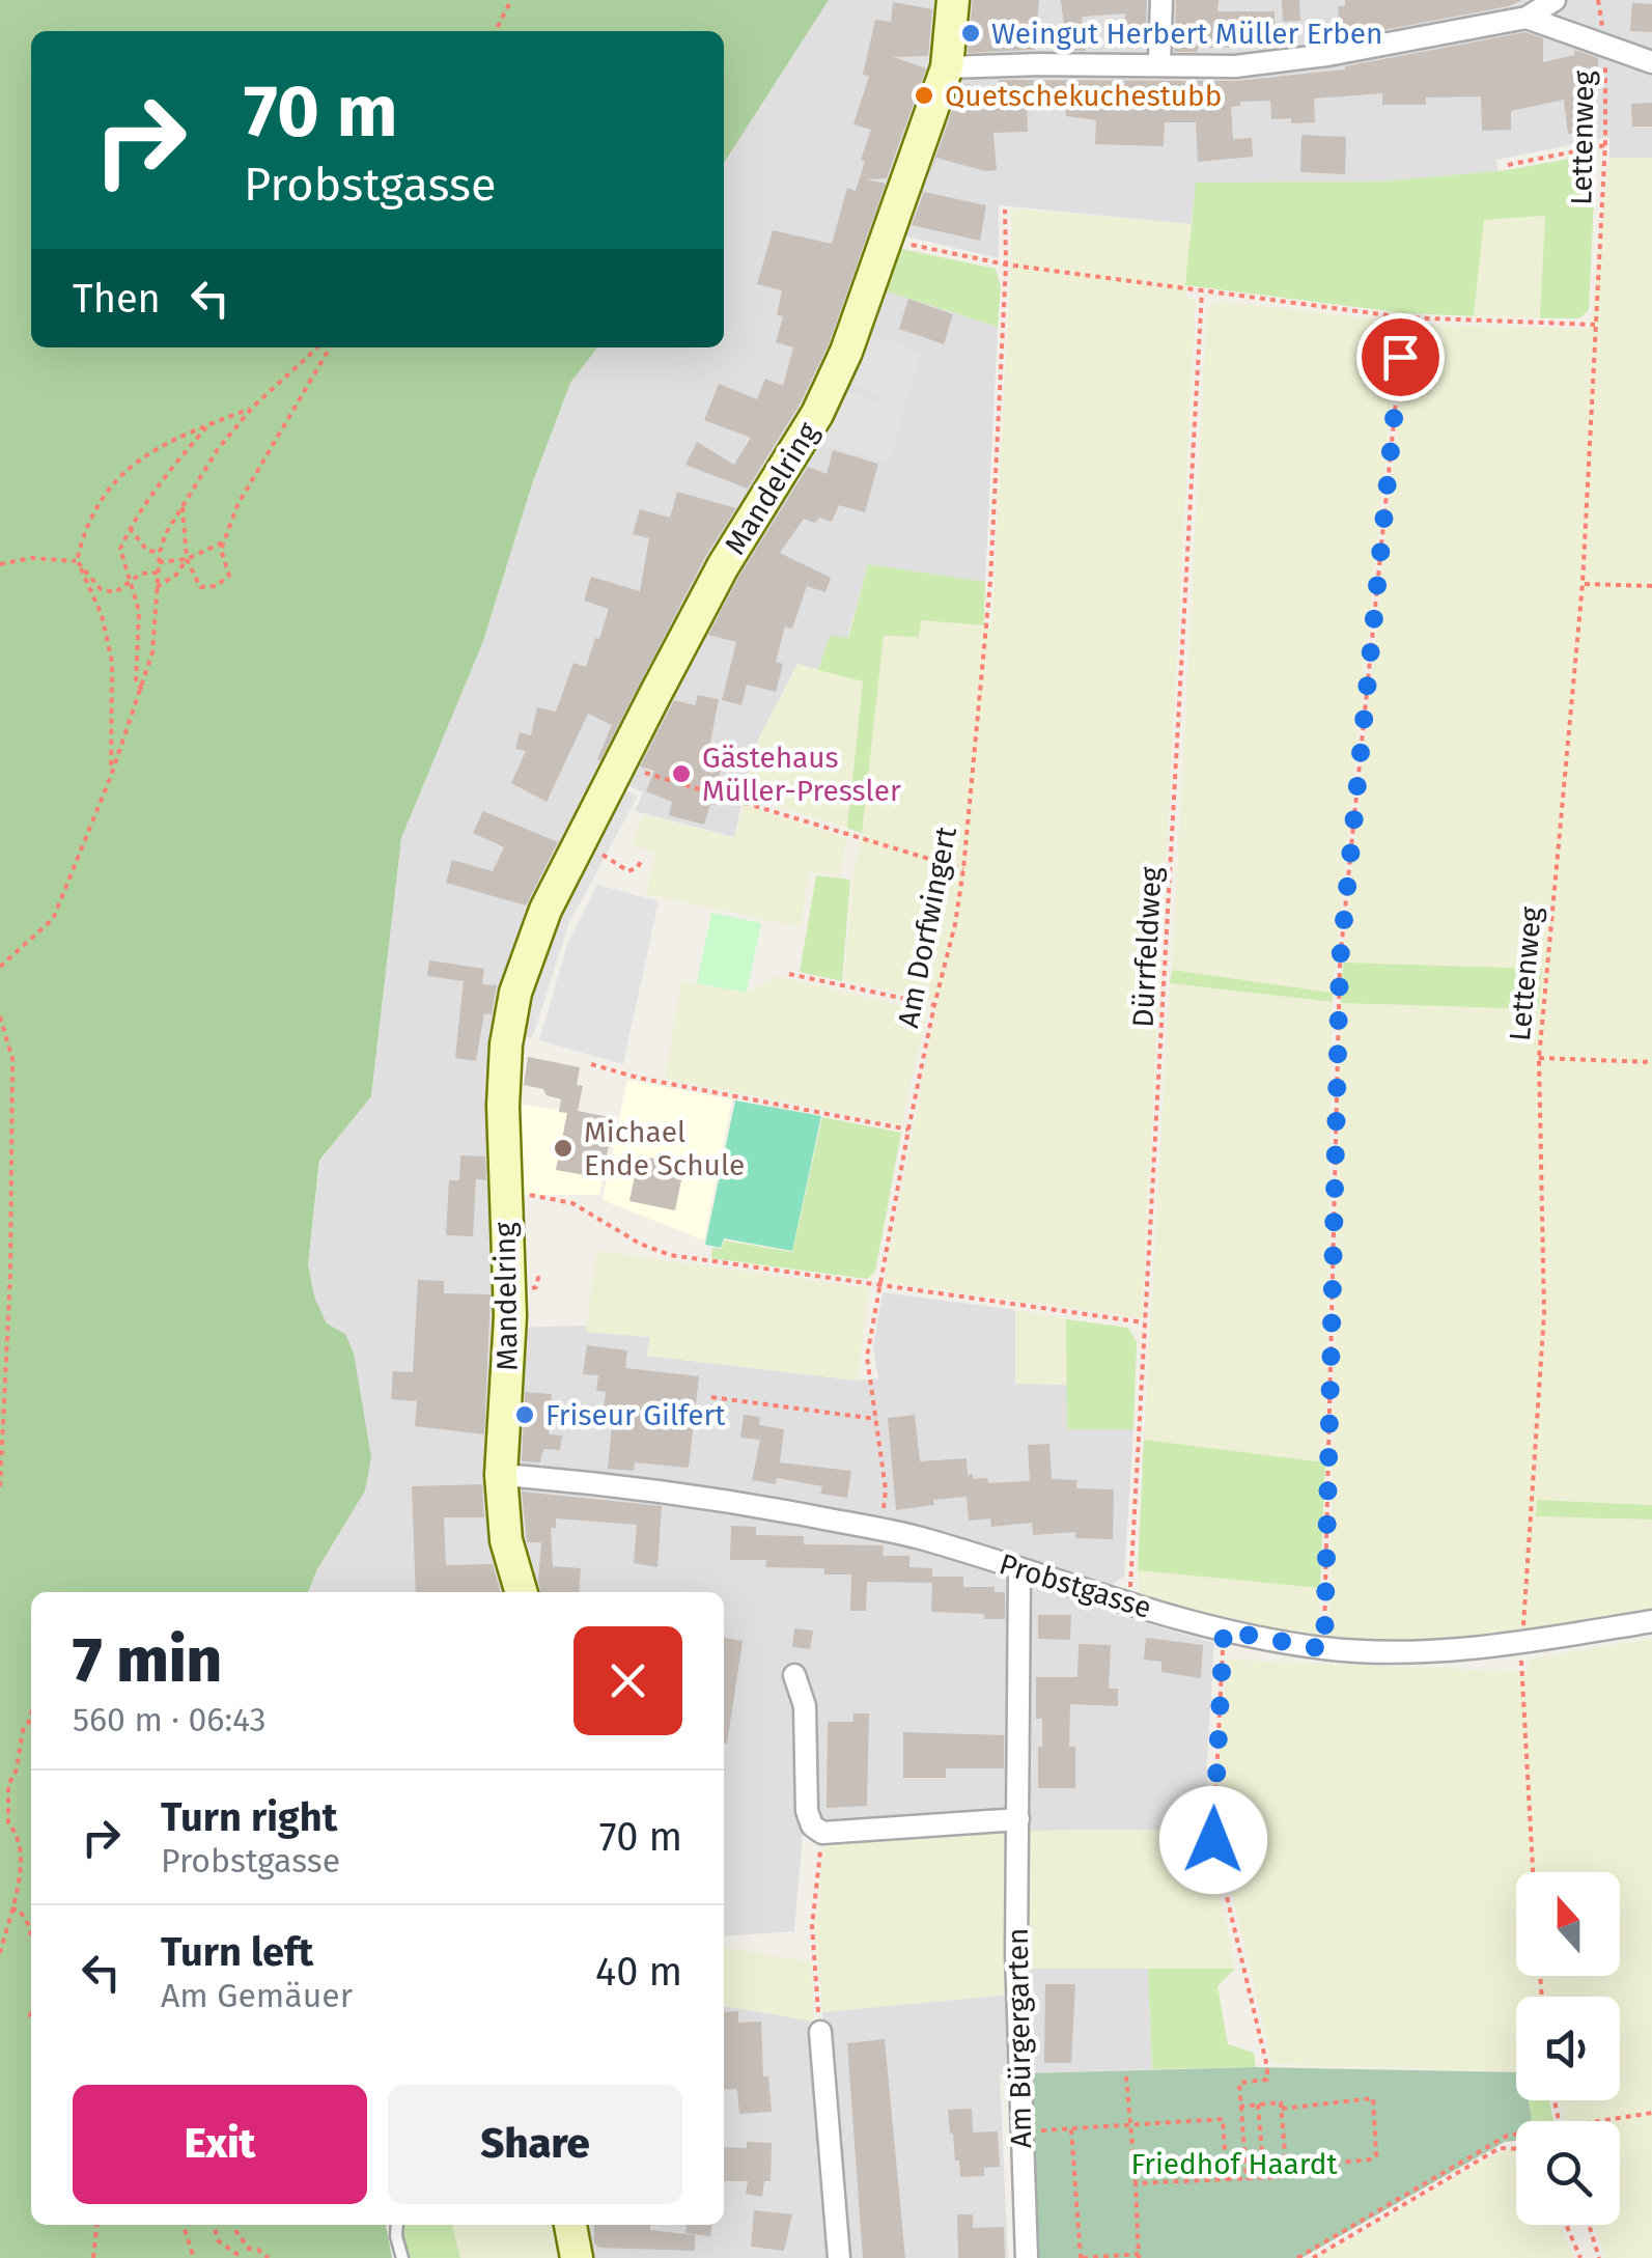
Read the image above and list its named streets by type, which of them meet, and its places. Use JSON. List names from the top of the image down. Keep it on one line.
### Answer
{"streets":{"street":["Mandelring","Probstgasse","Am Bürgergarten"],"path":["Lettenweg","Am Dorfwingert","Dürrfeldweg"]},"crossings":[["Lettenweg","Probstgasse"],["Mandelring","Probstgasse"],["Am Dorfwingert","Probstgasse"],["Dürrfeldweg","Probstgasse"],["Probstgasse","Am Bürgergarten"]],"parks":["Friedhof Haardt"],"places":["Weingut Herbert Müller Erben","Quetschekuchestubb","Gästehaus Müller-Pressler","Michael Ende Schule","Friseur Gilfert"],"north":"top","page":{"turn":["70 m","Probstgasse"],"then":"Then","heading":["7 min","560 m · 06:43"],"list":[{"name":"Turn right","note":"Probstgasse","value":"70 m"},{"name":"Turn left","note":"Am Gemäuer","value":"40 m"}],"buttons":["Exit","Share"]}}
